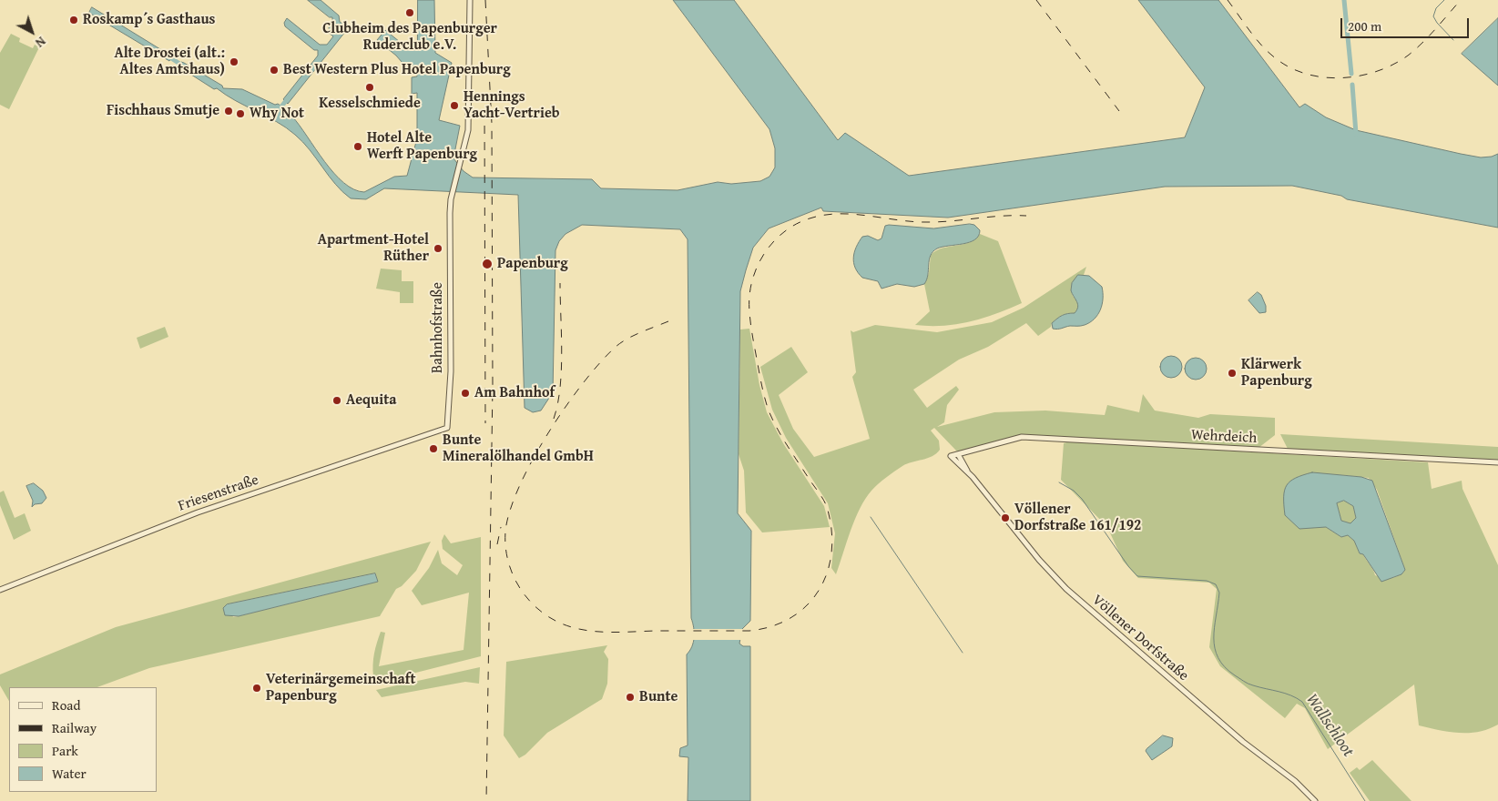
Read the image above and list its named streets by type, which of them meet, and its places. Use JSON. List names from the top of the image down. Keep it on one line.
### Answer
{"streets":{"street":["Bahnhofstraße","Wehrdeich","Friesenstraße","Völlener Dorfstraße"]},"crossings":[["Bahnhofstraße","Friesenstraße"],["Wehrdeich","Völlener Dorfstraße"]],"water":["Wallschloot"],"places":["Clubheim des Papenburger Ruderclub e.V.","Roskamp´s Gasthaus","Alte Drostei (alt.: Altes Amtshaus)","Best Western Plus Hotel Papenburg","Kesselschmiede","Hennings Yacht-Vertrieb","Fischhaus Smutje","Why Not","Hotel Alte Werft Papenburg","Apartment-Hotel Rüther","Papenburg","Klärwerk Papenburg","Am Bahnhof","Aequita","Bunte Mineralölhandel GmbH","Völlener Dorfstraße 161/192","Veterinärgemeinschaft Papenburg","Bunte"],"legend":["Road","Railway","Park","Water"],"scale_bar":"200 m","north":"bottom right"}
